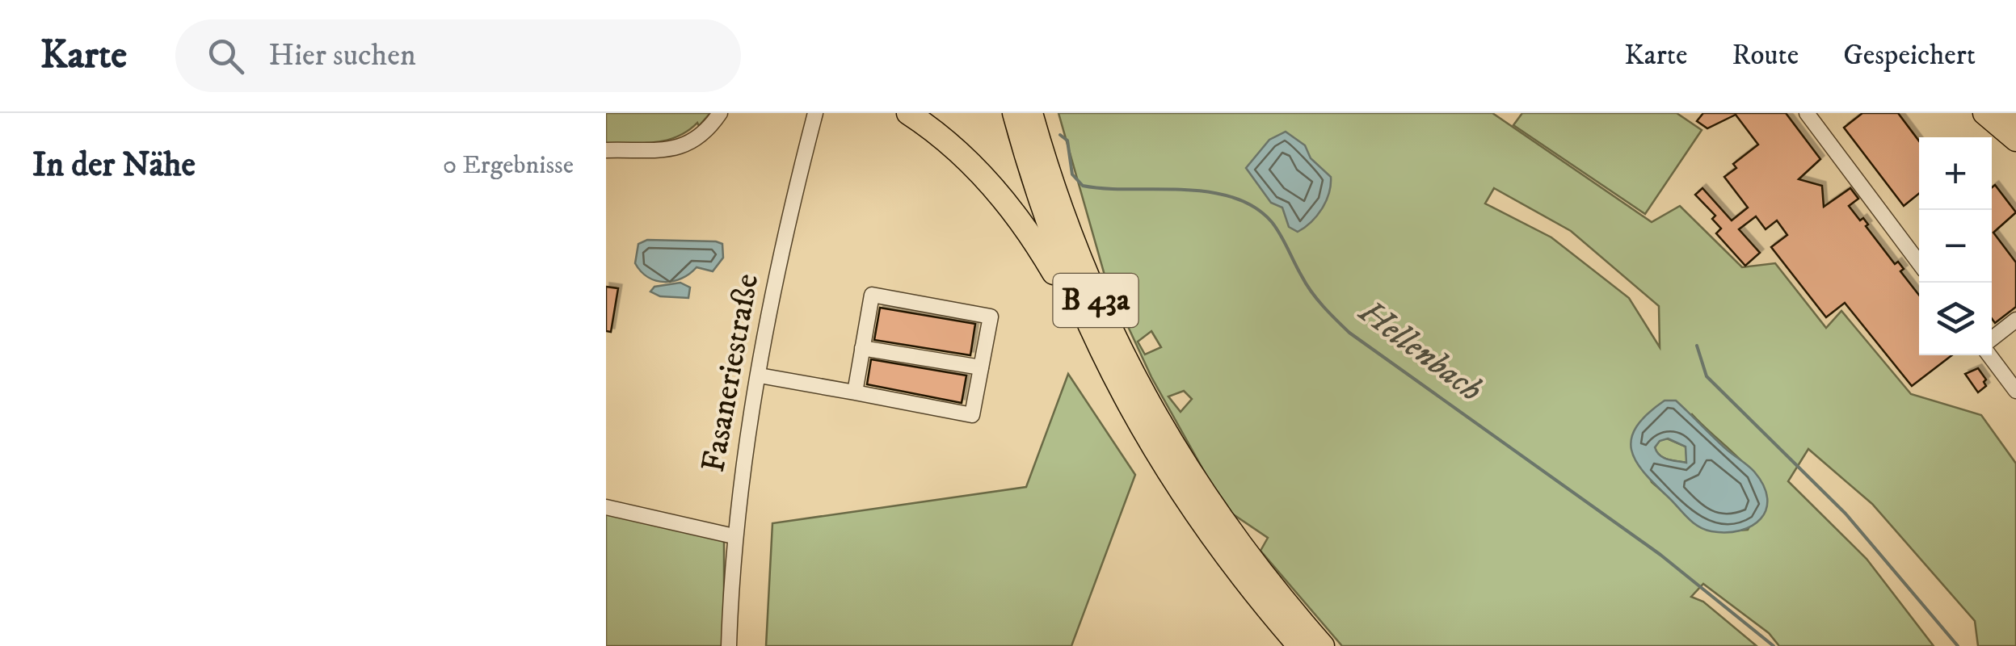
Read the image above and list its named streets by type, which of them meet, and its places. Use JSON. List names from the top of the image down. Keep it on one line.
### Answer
{"streets":{"highway":["B 43a"],"street":["Fasaneriestraße"]},"water":["Hellenbach"],"page":{"header":"Karte","search":"Hier suchen","nav":["Karte","Route","Gespeichert"],"heading":["In der Nähe","0 Ergebnisse"],"map_buttons":["+","−"]}}
